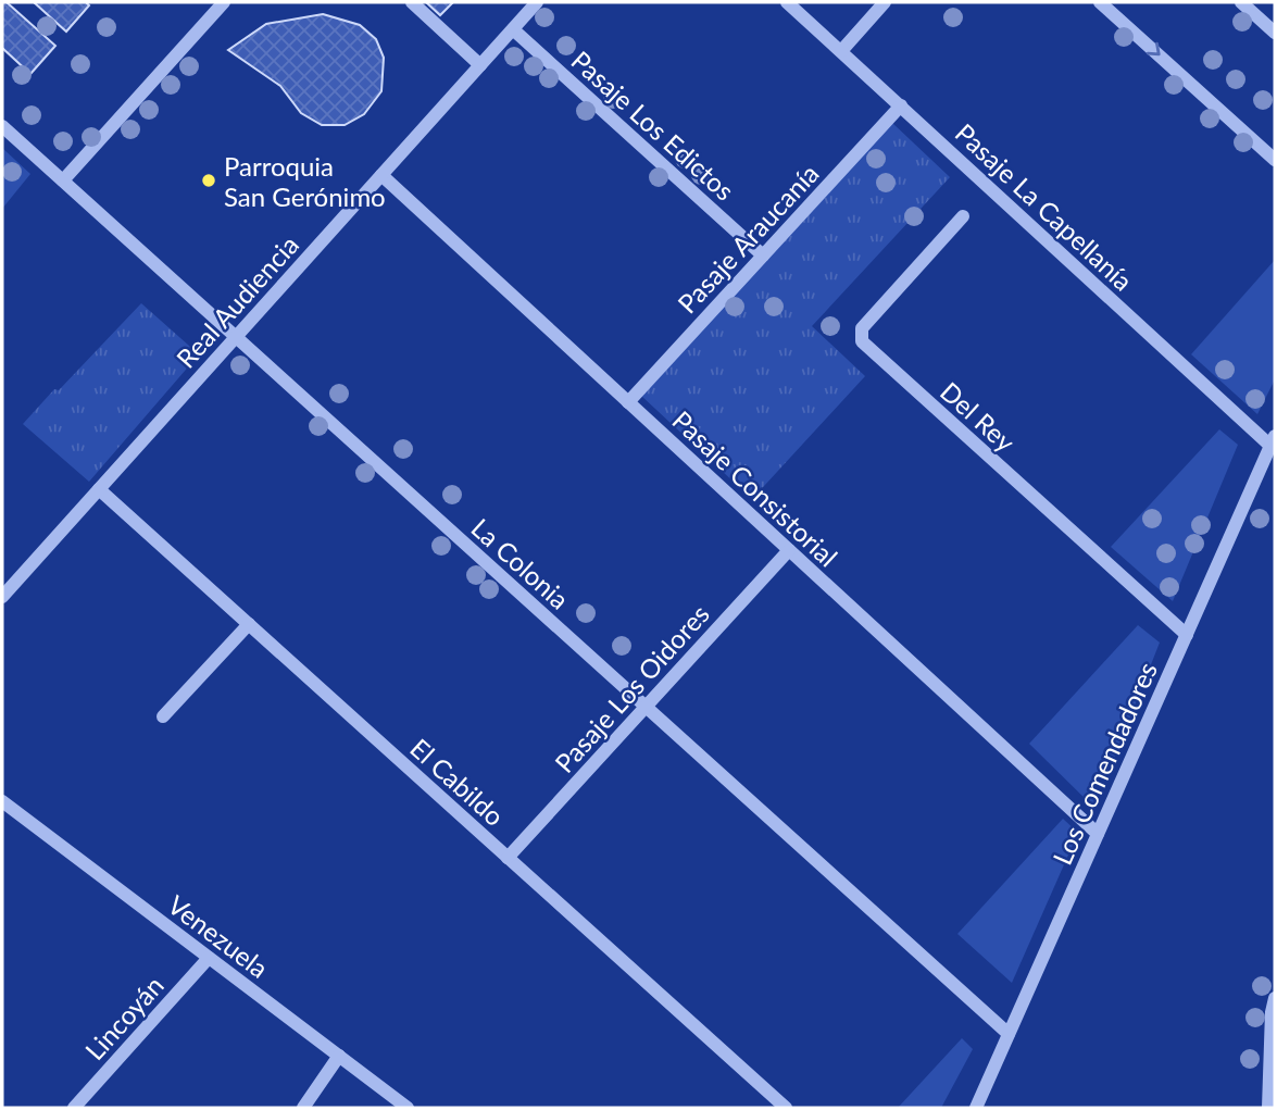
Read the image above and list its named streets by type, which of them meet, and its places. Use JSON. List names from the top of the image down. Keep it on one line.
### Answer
{"streets":{"street":["Pasaje Los Edictos","Pasaje La Capellanía","Pasaje Araucanía","Real Audiencia","Del Rey","Pasaje Consistorial","La Colonia","Pasaje Los Oidores","Los Comendadores","El Cabildo","Venezuela","Lincoyán"]},"crossings":[["Pasaje Los Edictos","Pasaje Araucanía"],["Pasaje Los Edictos","Real Audiencia"],["Pasaje La Capellanía","Pasaje Araucanía"],["Pasaje La Capellanía","Los Comendadores"],["Pasaje Araucanía","Pasaje Consistorial"],["Real Audiencia","Pasaje Consistorial"],["Real Audiencia","La Colonia"],["Real Audiencia","El Cabildo"],["Del Rey","Los Comendadores"],["Pasaje Consistorial","Pasaje Los Oidores"],["Pasaje Consistorial","Los Comendadores"],["La Colonia","Pasaje Los Oidores"],["La Colonia","Los Comendadores"],["Pasaje Los Oidores","El Cabildo"],["Venezuela","Lincoyán"]],"places":["Parroquia San Gerónimo"]}
